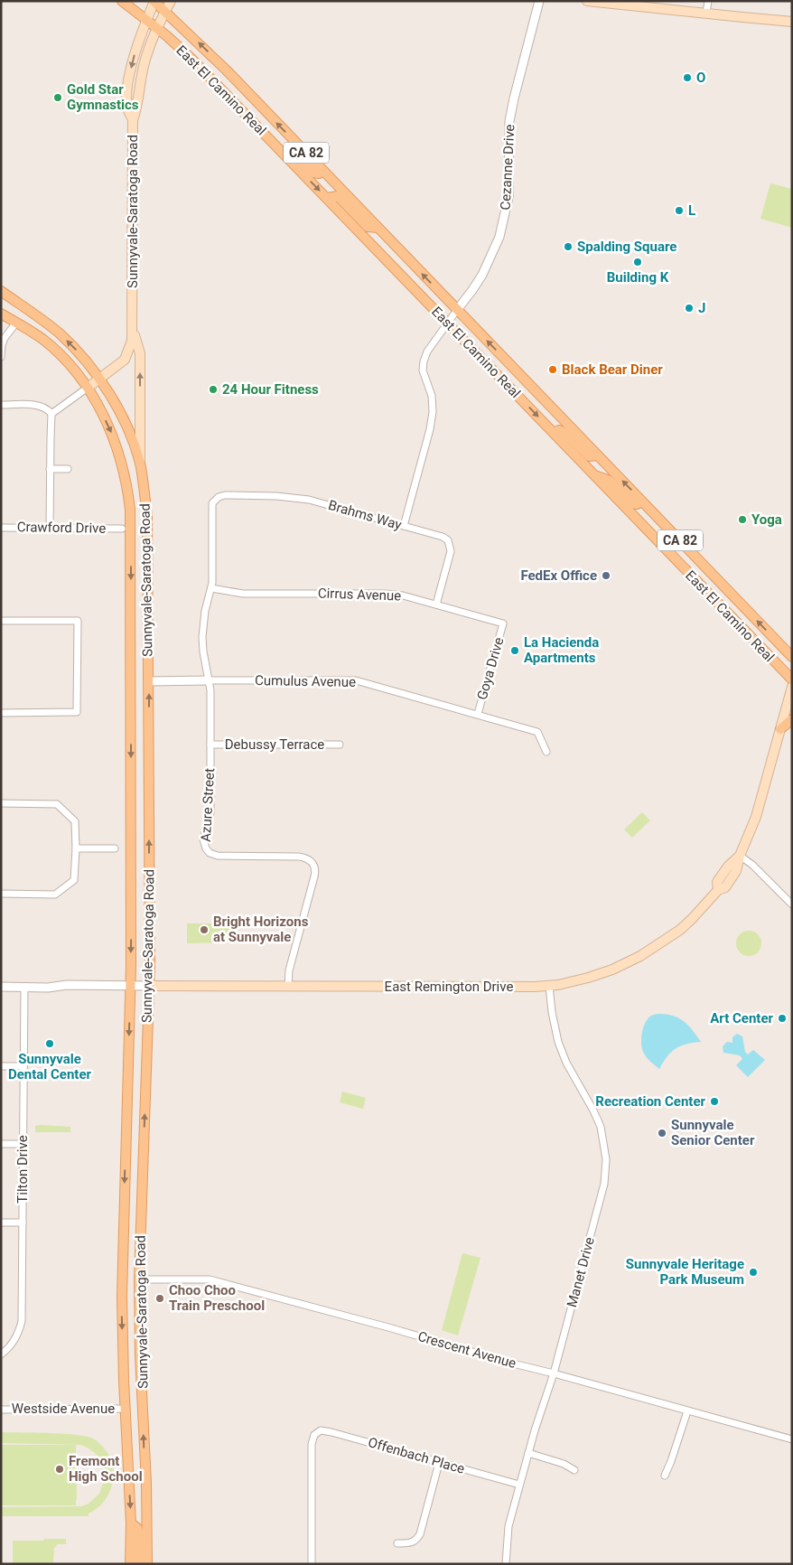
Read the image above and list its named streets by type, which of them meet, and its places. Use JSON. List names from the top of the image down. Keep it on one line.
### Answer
{"streets":{"main road":["East El Camino Real","CA 82","Sunnyvale-Saratoga Road","East Remington Drive"],"street":["Cezanne Drive","Brahms Way","Crawford Drive","Cirrus Avenue","Goya Drive","Cumulus Avenue","Debussy Terrace","Azure Street","Tilton Drive","Manet Drive","Crescent Avenue","Westside Avenue","Offenbach Place"]},"crossings":[["East El Camino Real","CA 82"],["East El Camino Real","Cezanne Drive"],["East El Camino Real","Sunnyvale-Saratoga Road"],["CA 82","Sunnyvale-Saratoga Road"],["Cezanne Drive","Brahms Way"],["Sunnyvale-Saratoga Road","Cumulus Avenue"],["Sunnyvale-Saratoga Road","East Remington Drive"],["Sunnyvale-Saratoga Road","Crescent Avenue"],["Sunnyvale-Saratoga Road","Westside Avenue"],["Brahms Way","Cirrus Avenue"],["Brahms Way","Azure Street"],["Cirrus Avenue","Goya Drive"],["Cirrus Avenue","Azure Street"],["Goya Drive","Cumulus Avenue"],["Cumulus Avenue","Azure Street"],["Debussy Terrace","Azure Street"],["Azure Street","East Remington Drive"],["East Remington Drive","Manet Drive"],["Manet Drive","Crescent Avenue"],["Manet Drive","Offenbach Place"]],"places":["O","Gold Star Gymnastics","L","Spalding Square","Building K","J","Black Bear Diner","24 Hour Fitness","Yoga","FedEx Office","La Hacienda Apartments","Bright Horizons at Sunnyvale","Art Center","Sunnyvale Dental Center","Recreation Center","Sunnyvale Senior Center","Sunnyvale Heritage Park Museum","Choo Choo Train Preschool","Fremont High School"]}
